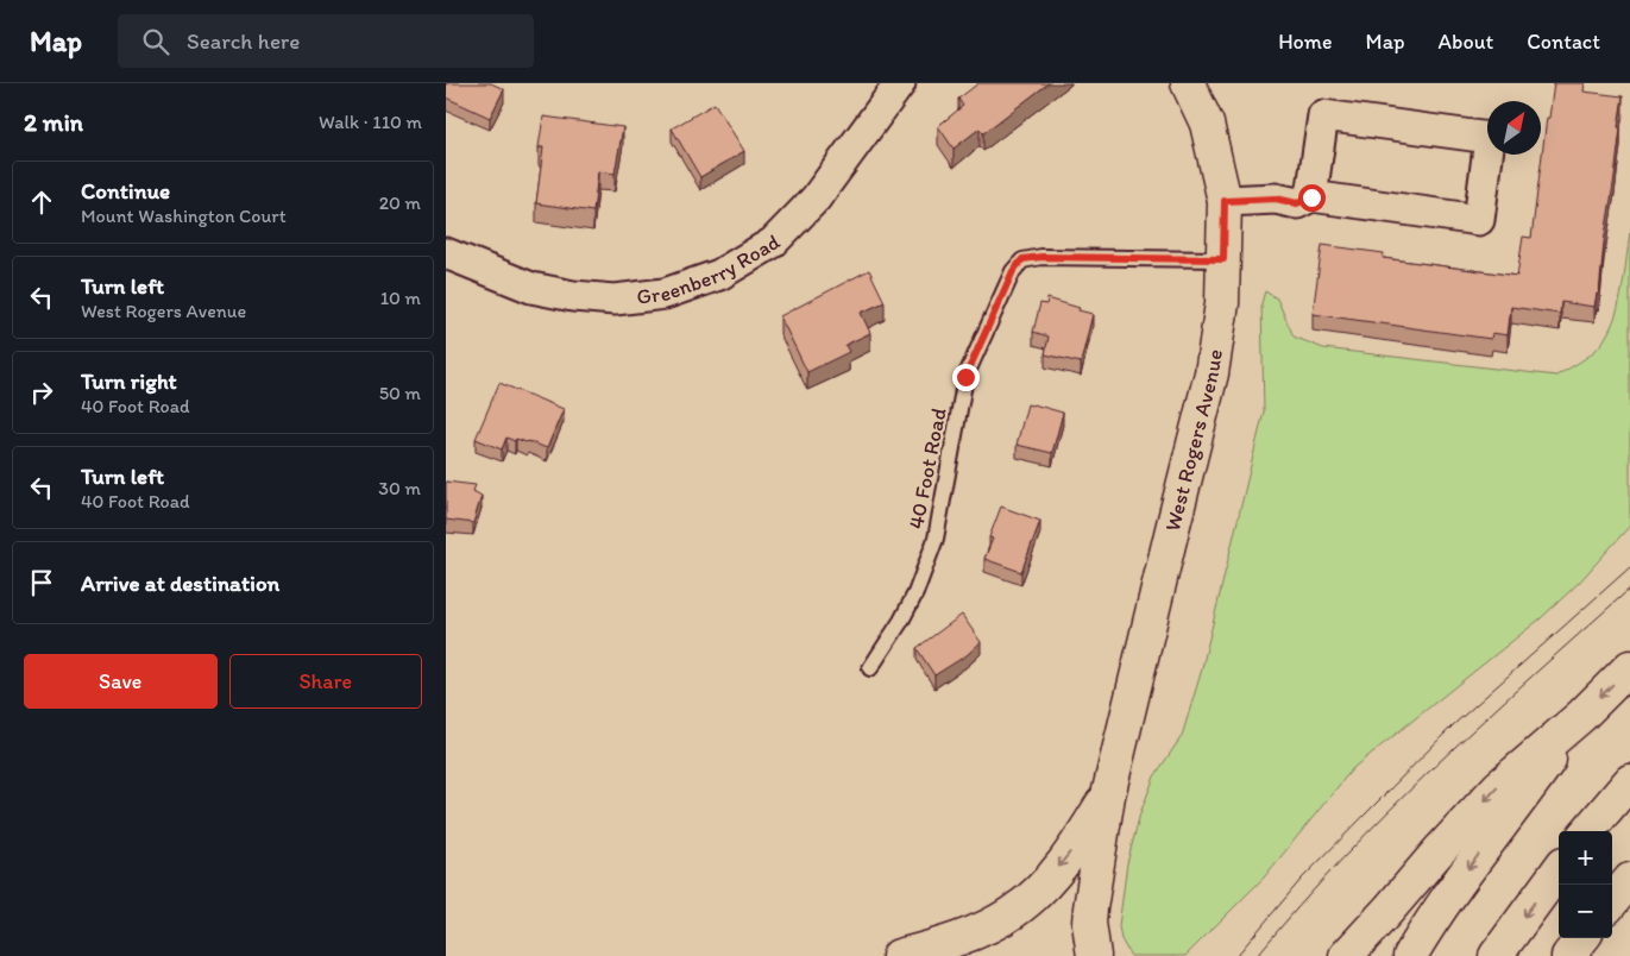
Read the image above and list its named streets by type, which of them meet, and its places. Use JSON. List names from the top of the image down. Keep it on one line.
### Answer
{"streets":{"main road":["West Rogers Avenue"],"street":["Greenberry Road"],"lane":["40 Foot Road"]},"crossings":[["West Rogers Avenue","40 Foot Road"]],"north":"top right","page":{"header":"Map","search":"Search here","nav":["Home","Map","About","Contact"],"heading":["2 min","Walk · 110 m"],"list":[["Continue","Mount Washington Court","20 m"],["Turn left","West Rogers Avenue","10 m"],["Turn right","40 Foot Road","50 m"],["Turn left","40 Foot Road","30 m"],"Arrive at destination"],"buttons":["Save","Share"],"map_buttons":["+","−"]}}
